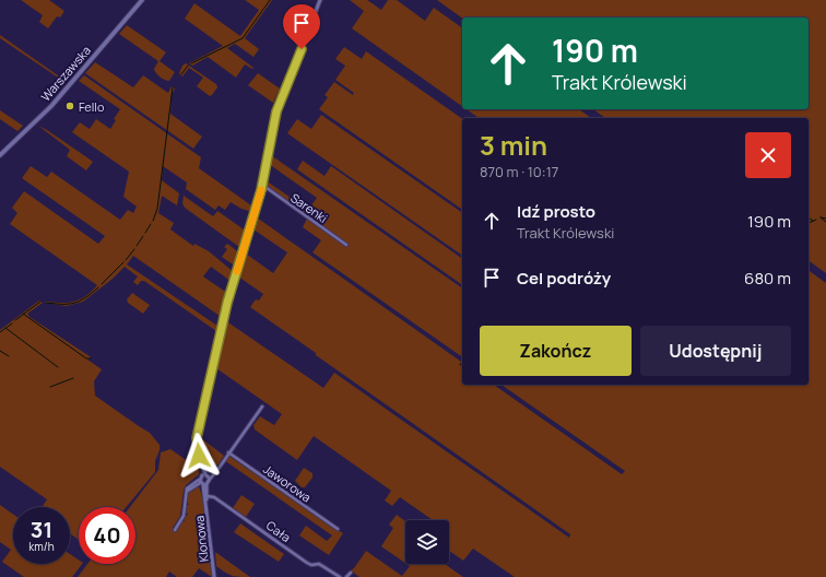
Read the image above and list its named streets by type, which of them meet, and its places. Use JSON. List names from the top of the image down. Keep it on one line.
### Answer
{"streets":{"main road":["Warszawska"],"street":["Sarenki","Jaworowa","Cała","Klonowa"]},"crossings":[["Cała","Klonowa"]],"places":["Fello"],"page":{"turn":["190 m","Trakt Królewski"],"heading":["3 min","870 m · 10:17"],"list":[{"name":"Idź prosto","note":"Trakt Królewski","value":"190 m"},{"name":"Cel podróży","value":"680 m"}],"buttons":["Zakończ","Udostępnij"],"speed":"31 km/h","limit":"40"}}
